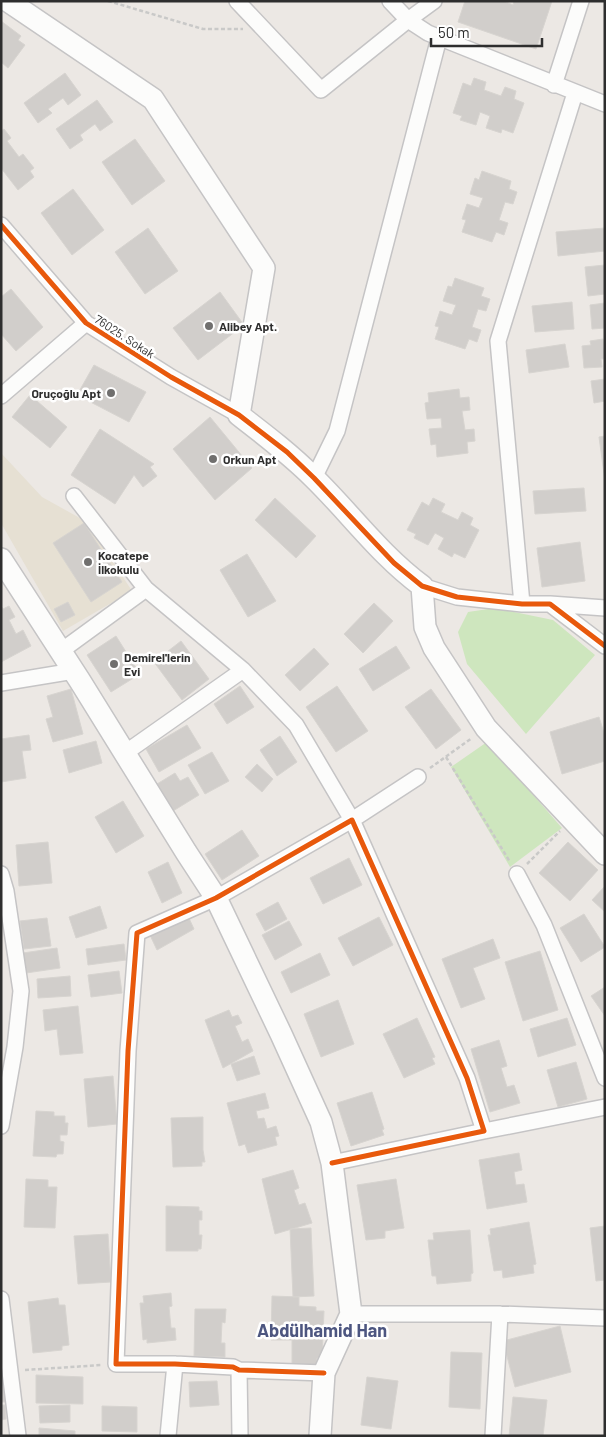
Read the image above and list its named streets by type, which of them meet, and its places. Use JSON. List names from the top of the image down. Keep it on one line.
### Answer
{"streets":{"street":["76025. Sokak"]},"districts":["Abdülhamid Han"],"places":["Alibey Apt.","Oruçoğlu Apt","Orkun Apt","Kocatepe İlkokulu","Demirel'lerin Evi"],"scale_bar":"50 m"}
